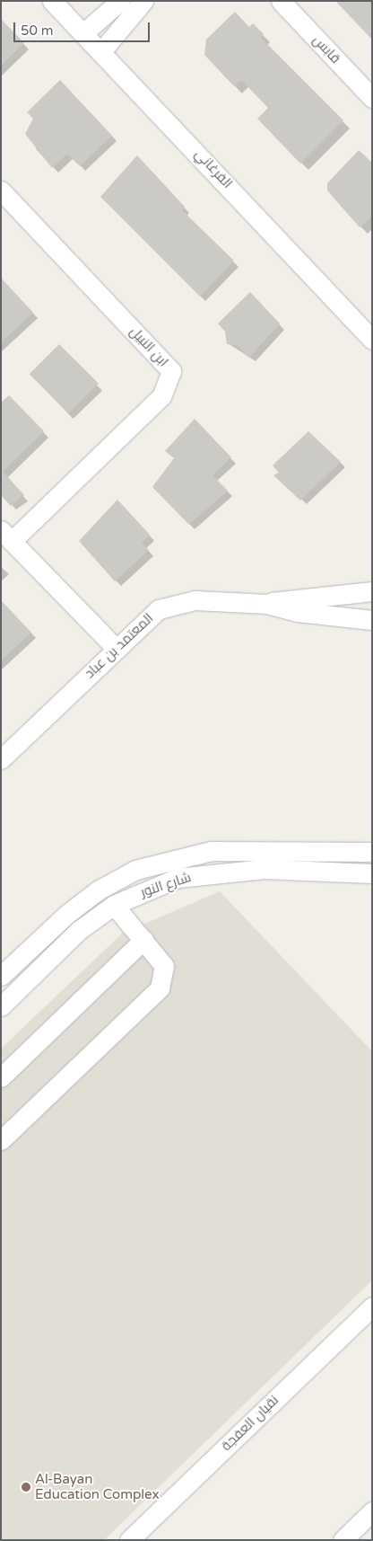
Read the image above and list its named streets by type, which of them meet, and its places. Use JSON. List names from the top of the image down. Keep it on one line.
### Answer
{"streets":{"street":["قابس","الفرغاني","ابن النبيل","المعتمد بن عباد","شارع النور","نقيان العفجة"]},"crossings":[["ابن النبيل","المعتمد بن عباد"]],"places":["Al-Bayan Education Complex"],"scale_bar":"50 m"}
